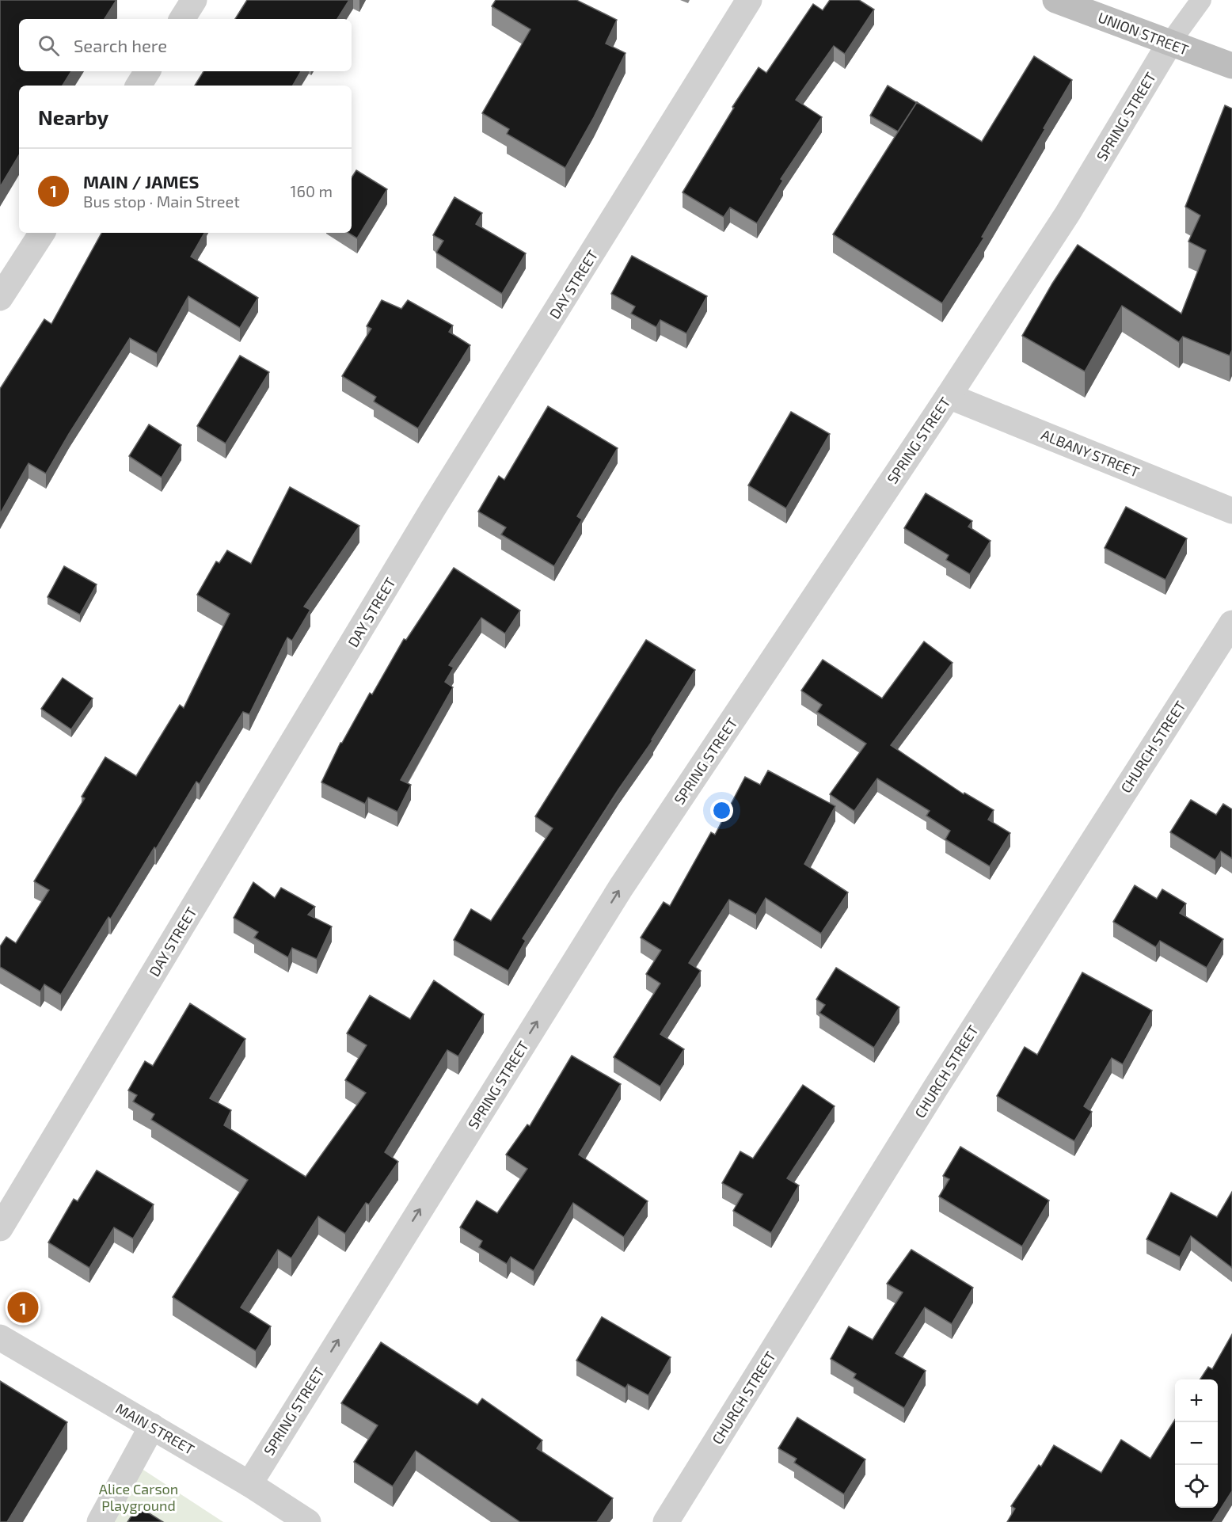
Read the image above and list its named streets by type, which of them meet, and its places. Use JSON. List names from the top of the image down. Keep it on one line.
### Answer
{"streets":{"main road":["UNION STREET"],"street":["SPRING STREET","DAY STREET","ALBANY STREET","CHURCH STREET","MAIN STREET"]},"crossings":[["UNION STREET","SPRING STREET"],["SPRING STREET","ALBANY STREET"],["SPRING STREET","MAIN STREET"]],"one_way":["SPRING STREET"],"parks":["Alice Carson Playground"],"page":{"search":"Search here","heading":"Nearby","list":[{"mark":"1","name":"MAIN / JAMES","note":"Bus stop · Main Street","value":"160 m"}],"pins":"1","map_buttons":["+","−"]}}
